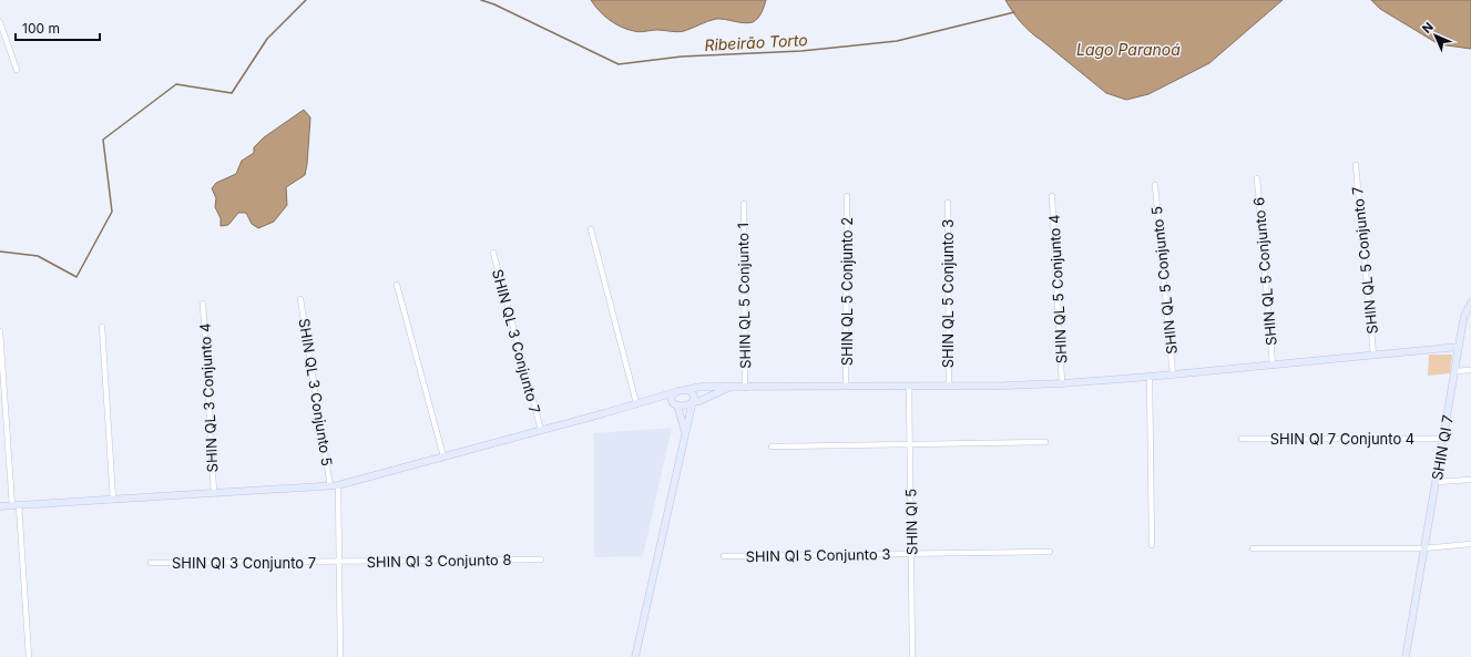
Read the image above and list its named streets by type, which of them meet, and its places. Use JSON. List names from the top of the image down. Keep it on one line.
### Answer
{"streets":{"street":["SHIN QL 5 Conjunto 7","SHIN QL 5 Conjunto 6","SHIN QL 5 Conjunto 5","SHIN QL 5 Conjunto 4","SHIN QL 5 Conjunto 2","SHIN QL 5 Conjunto 3","SHIN QL 5 Conjunto 1","SHIN QL 3 Conjunto 7","SHIN QL 3 Conjunto 5","SHIN QL 3 Conjunto 4","SHIN QI 7 Conjunto 4","SHIN QI 7","SHIN QI 5","SHIN QI 5 Conjunto 3","SHIN QI 3 Conjunto 8","SHIN QI 3 Conjunto 7"]},"crossings":[["SHIN QL 3 Conjunto 5","SHIN QI 3 Conjunto 8"],["SHIN QL 3 Conjunto 5","SHIN QI 3 Conjunto 7"],["SHIN QI 7 Conjunto 4","SHIN QI 7"],["SHIN QI 5","SHIN QI 5 Conjunto 3"],["SHIN QI 3 Conjunto 8","SHIN QI 3 Conjunto 7"]],"water":["Ribeirão Torto","Lago Paranoá"],"scale_bar":"100 m","north":"top left"}
